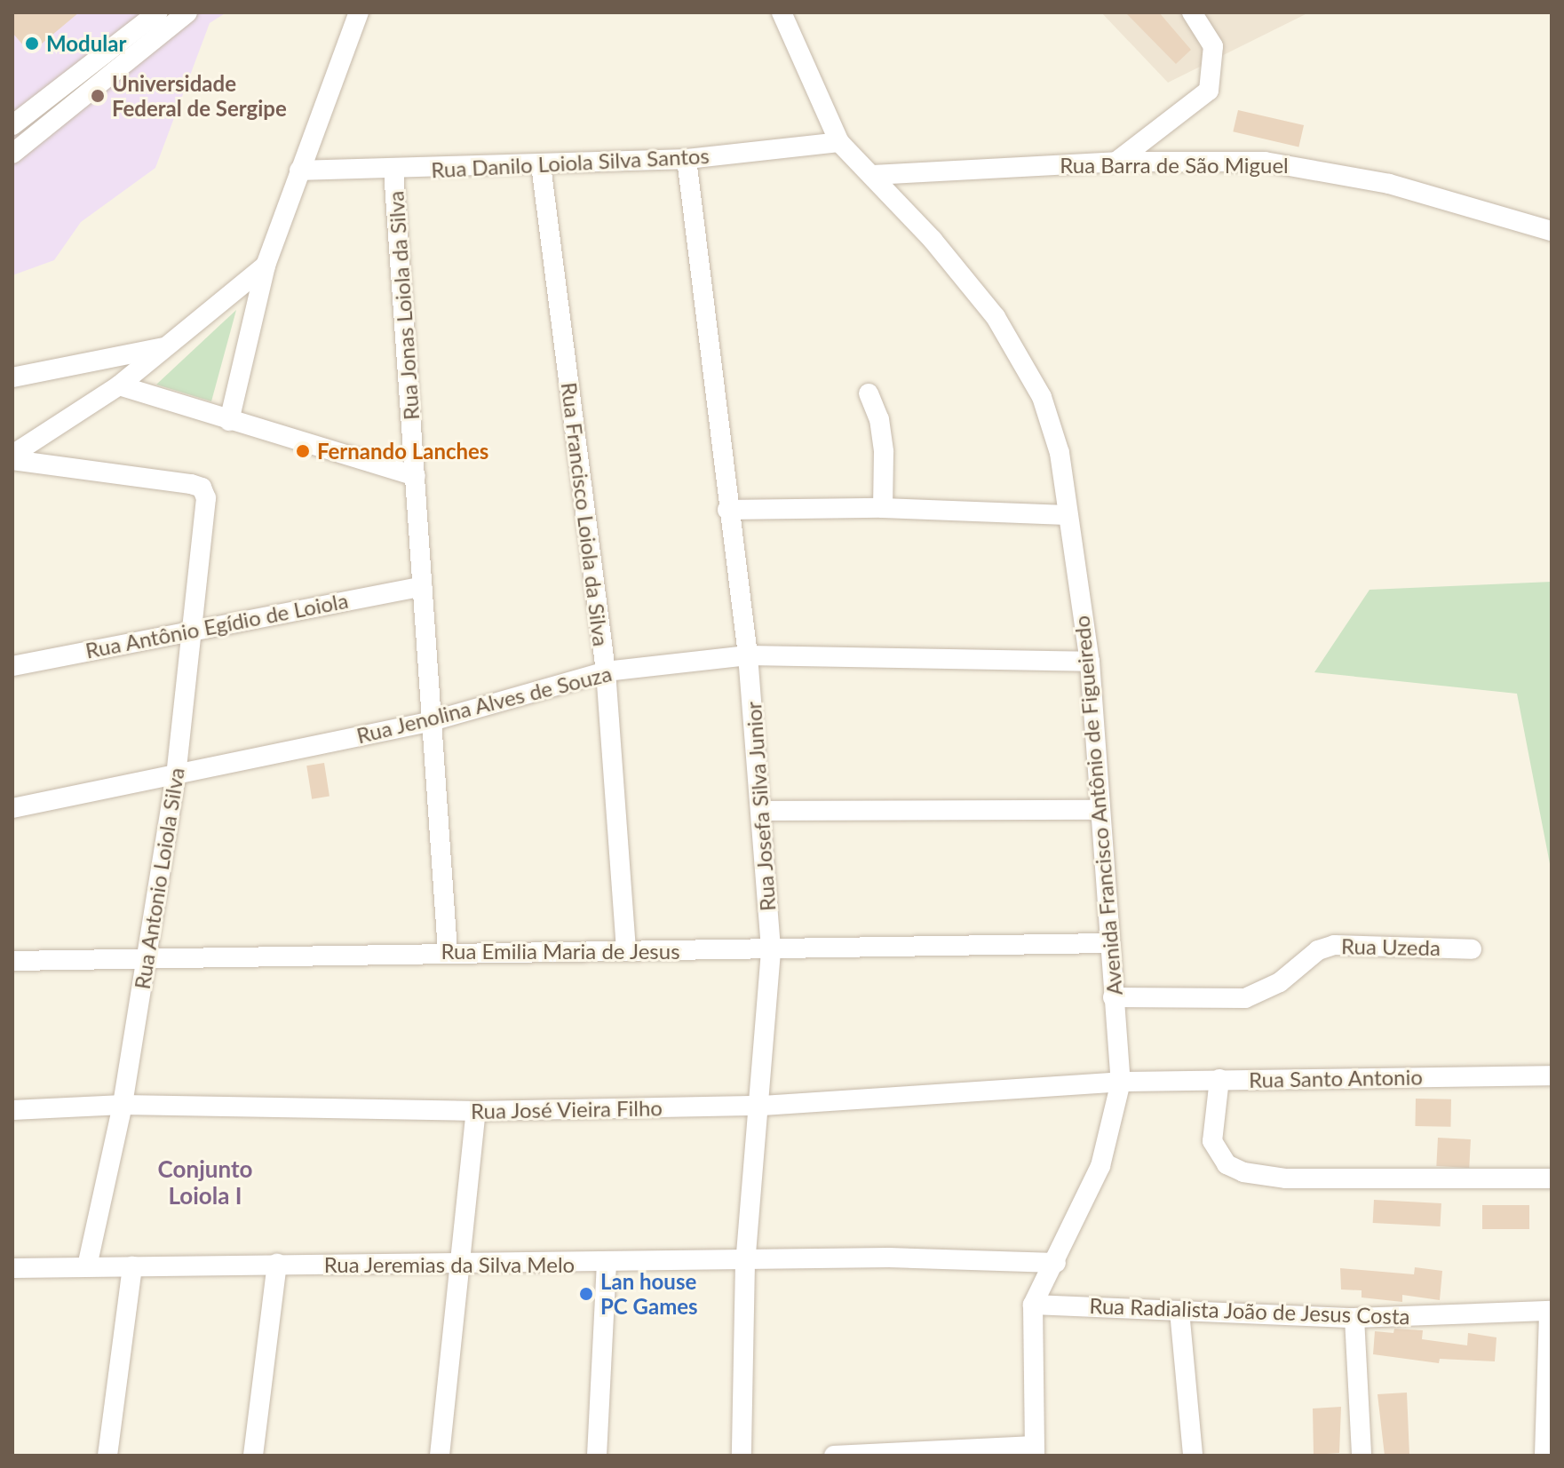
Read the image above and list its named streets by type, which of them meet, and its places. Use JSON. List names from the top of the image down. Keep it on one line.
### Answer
{"streets":{"street":["Rua Danilo Loiola Silva Santos","Rua Barra de São Miguel","Rua Jonas Loiola da Silva","Rua Francisco Loiola da Silva","Rua Antônio Egídio de Loiola","Rua Jenolina Alves de Souza","Avenida Francisco Antônio de Figueiredo","Rua Josefa Silva Junior","Rua Antonio Loiola Silva","Rua Uzeda","Rua Emilia Maria de Jesus","Rua Santo Antonio","Rua José Vieira Filho","Rua Jeremias da Silva Melo","Rua Radialista João de Jesus Costa"]},"crossings":[["Rua Danilo Loiola Silva Santos","Rua Jonas Loiola da Silva"],["Rua Danilo Loiola Silva Santos","Rua Francisco Loiola da Silva"],["Rua Danilo Loiola Silva Santos","Avenida Francisco Antônio de Figueiredo"],["Rua Danilo Loiola Silva Santos","Rua Josefa Silva Junior"],["Rua Barra de São Miguel","Avenida Francisco Antônio de Figueiredo"],["Rua Jonas Loiola da Silva","Rua Antônio Egídio de Loiola"],["Rua Jonas Loiola da Silva","Rua Jenolina Alves de Souza"],["Rua Jonas Loiola da Silva","Rua Emilia Maria de Jesus"],["Rua Francisco Loiola da Silva","Rua Jenolina Alves de Souza"],["Rua Francisco Loiola da Silva","Rua Emilia Maria de Jesus"],["Rua Antônio Egídio de Loiola","Rua Antonio Loiola Silva"],["Rua Jenolina Alves de Souza","Avenida Francisco Antônio de Figueiredo"],["Rua Jenolina Alves de Souza","Rua Josefa Silva Junior"],["Rua Jenolina Alves de Souza","Rua Antonio Loiola Silva"],["Avenida Francisco Antônio de Figueiredo","Rua Uzeda"],["Avenida Francisco Antônio de Figueiredo","Rua Emilia Maria de Jesus"],["Avenida Francisco Antônio de Figueiredo","Rua Santo Antonio"],["Avenida Francisco Antônio de Figueiredo","Rua José Vieira Filho"],["Avenida Francisco Antônio de Figueiredo","Rua Jeremias da Silva Melo"],["Avenida Francisco Antônio de Figueiredo","Rua Radialista João de Jesus Costa"],["Rua Josefa Silva Junior","Rua Emilia Maria de Jesus"],["Rua Josefa Silva Junior","Rua José Vieira Filho"],["Rua Josefa Silva Junior","Rua Jeremias da Silva Melo"],["Rua Antonio Loiola Silva","Rua Emilia Maria de Jesus"],["Rua Antonio Loiola Silva","Rua José Vieira Filho"],["Rua Antonio Loiola Silva","Rua Jeremias da Silva Melo"],["Rua Santo Antonio","Rua José Vieira Filho"]],"districts":["Conjunto Loiola I"],"places":["Modular","Universidade Federal de Sergipe","Fernando Lanches","Lan house PC Games"]}
